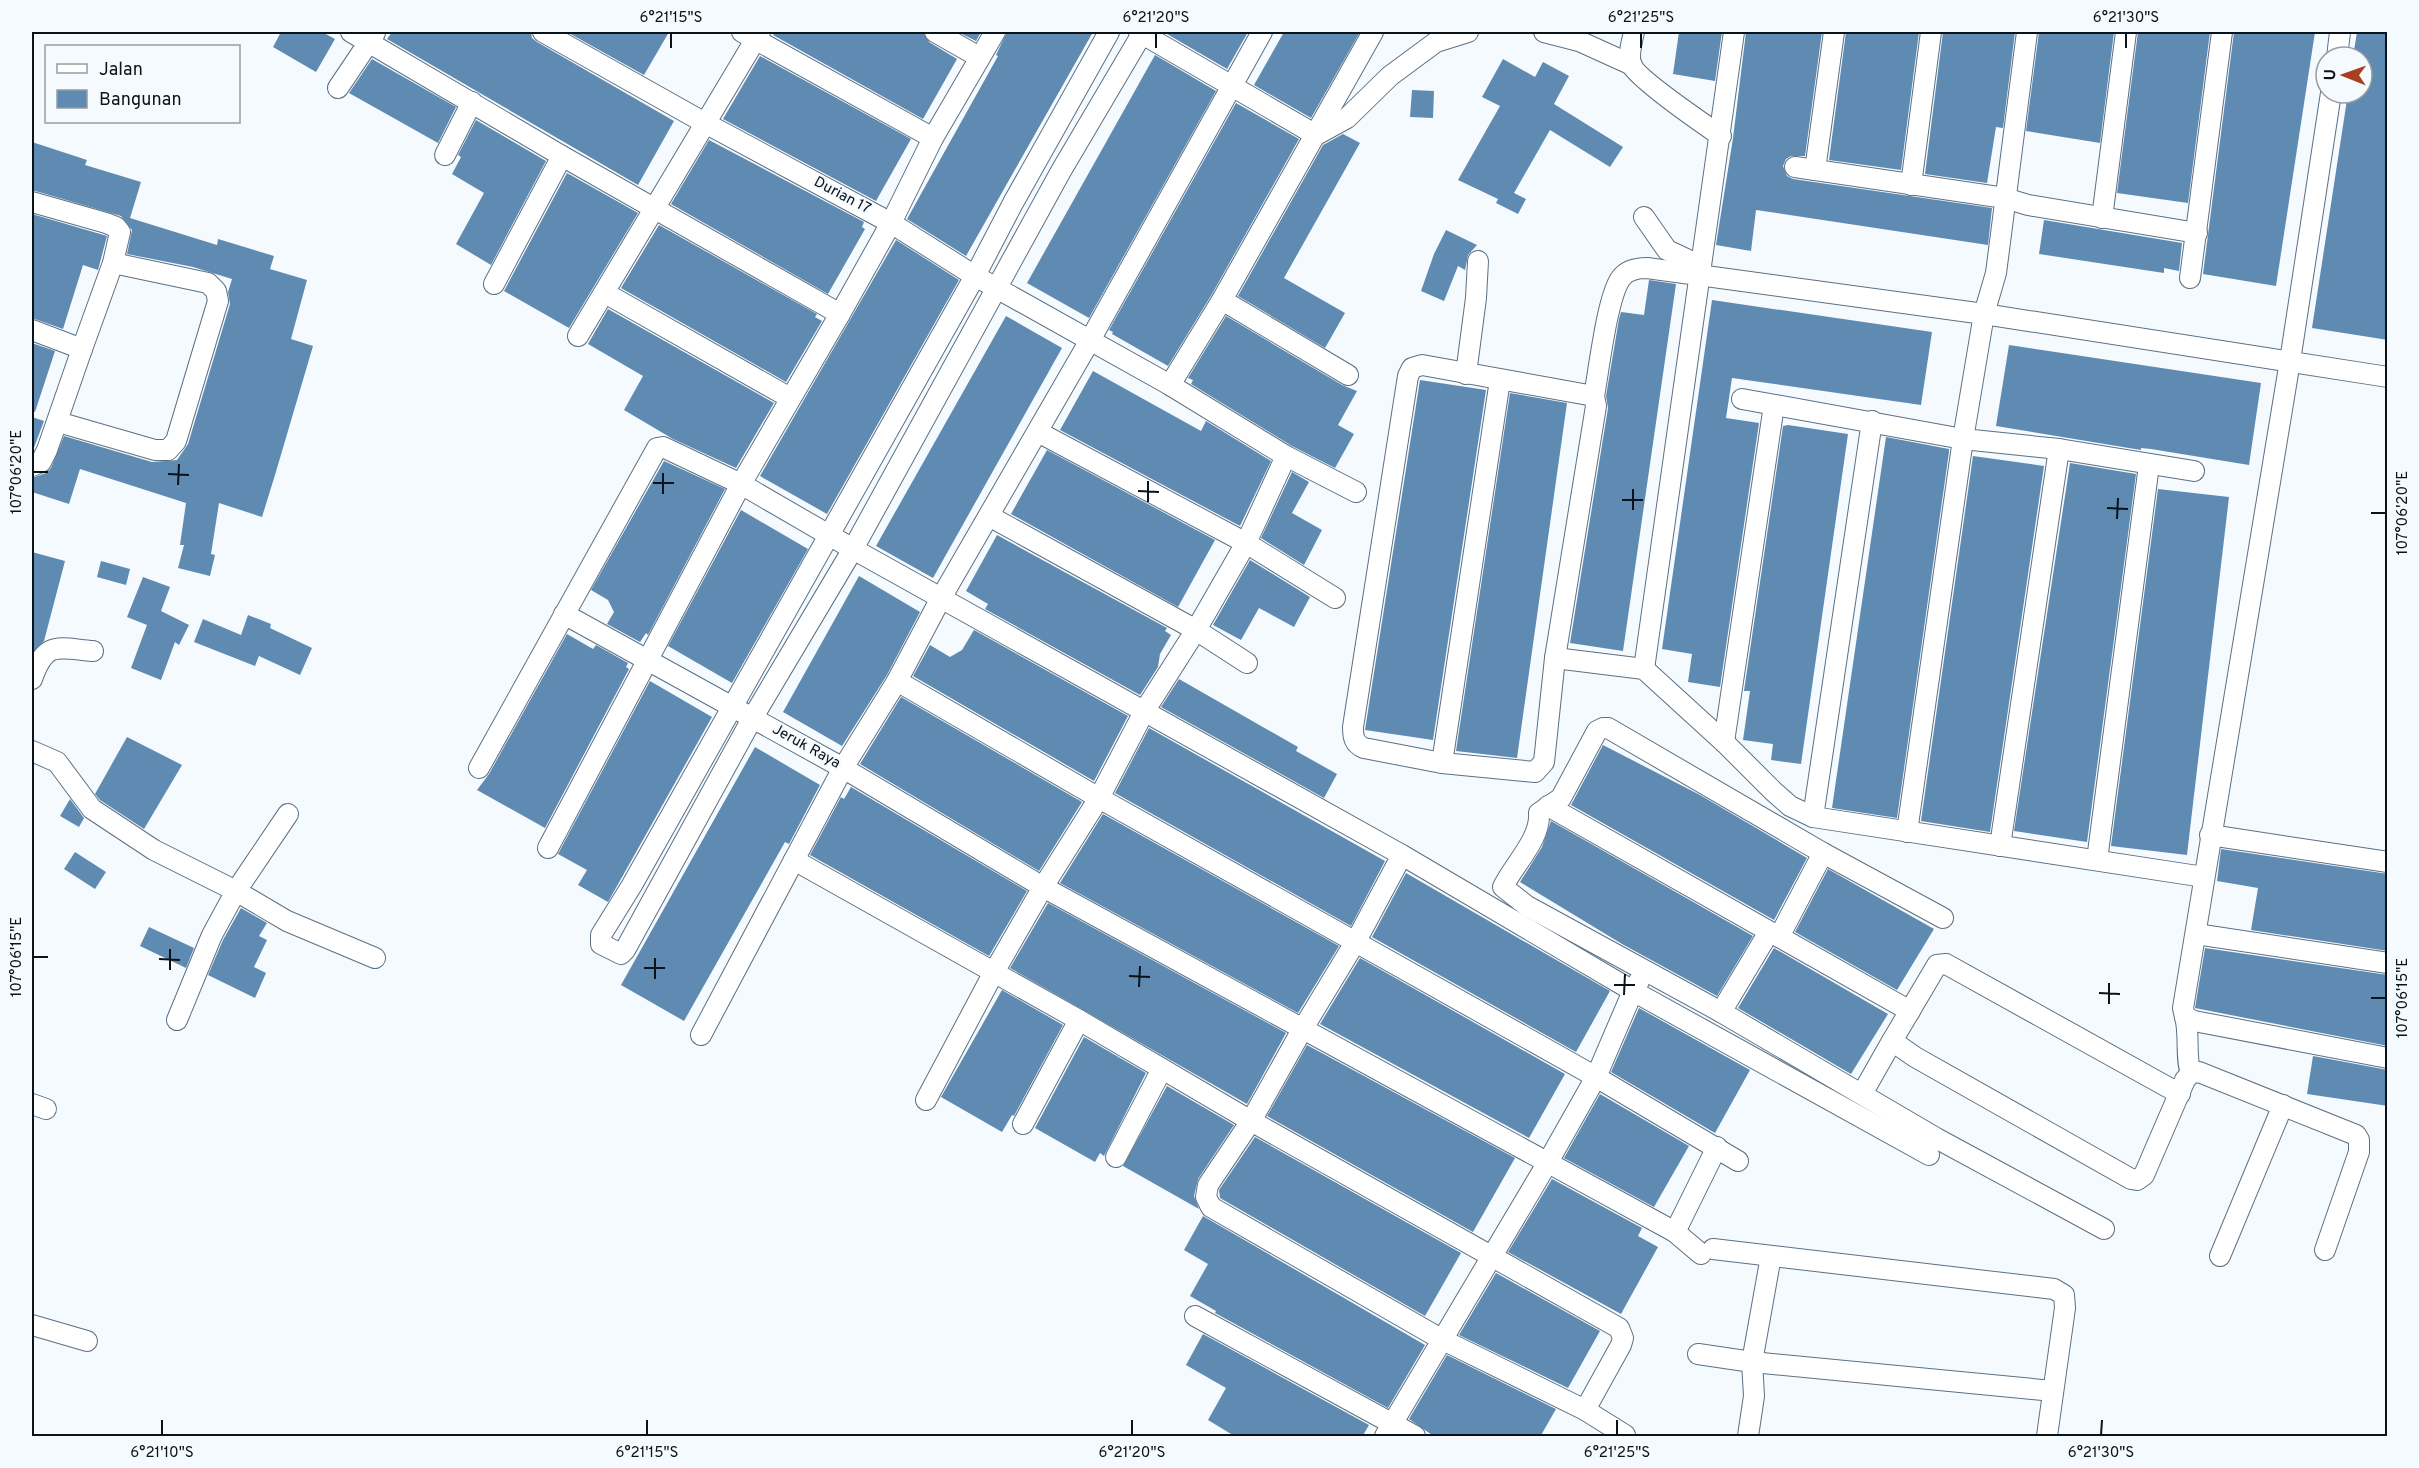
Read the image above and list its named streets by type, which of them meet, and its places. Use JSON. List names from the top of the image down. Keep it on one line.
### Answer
{"streets":{"street":["Durian 17","Jeruk Raya"]},"legend":["Jalan","Bangunan"],"north":"left","coordinates":["6°21'15\"S","6°21'20\"S","6°21'25\"S","6°21'30\"S","107°06'20\"E","107°06'15\"E","6°21'10\"S"]}
